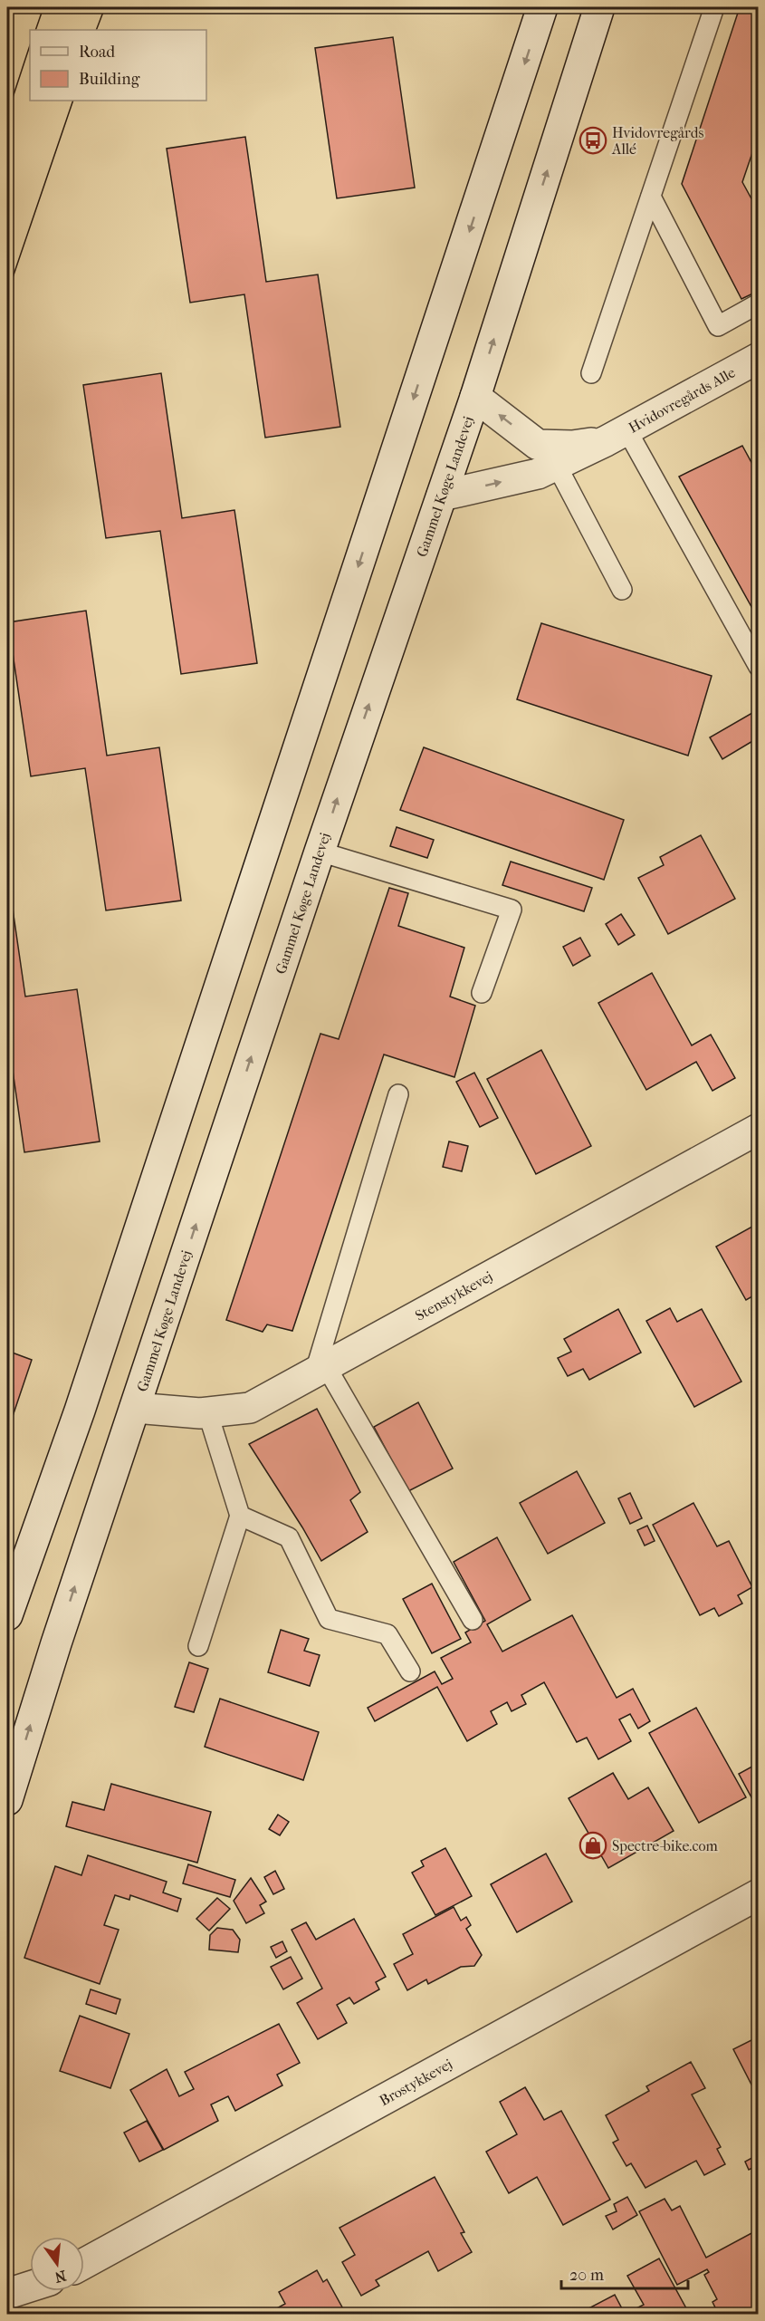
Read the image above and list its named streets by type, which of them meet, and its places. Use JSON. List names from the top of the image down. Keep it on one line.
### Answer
{"streets":{"main road":["Hvidovregårds Alle","Gammel Køge Landevej","Stenstykkevej","Brostykkevej"]},"crossings":[["Hvidovregårds Alle","Gammel Køge Landevej"],["Gammel Køge Landevej","Stenstykkevej"]],"places":{"bus stop":["Hvidovregårds Allé"],"shop":["Spectre-bike.com"]},"legend":["Road","Building"],"scale_bar":"20 m","north":"bottom"}
